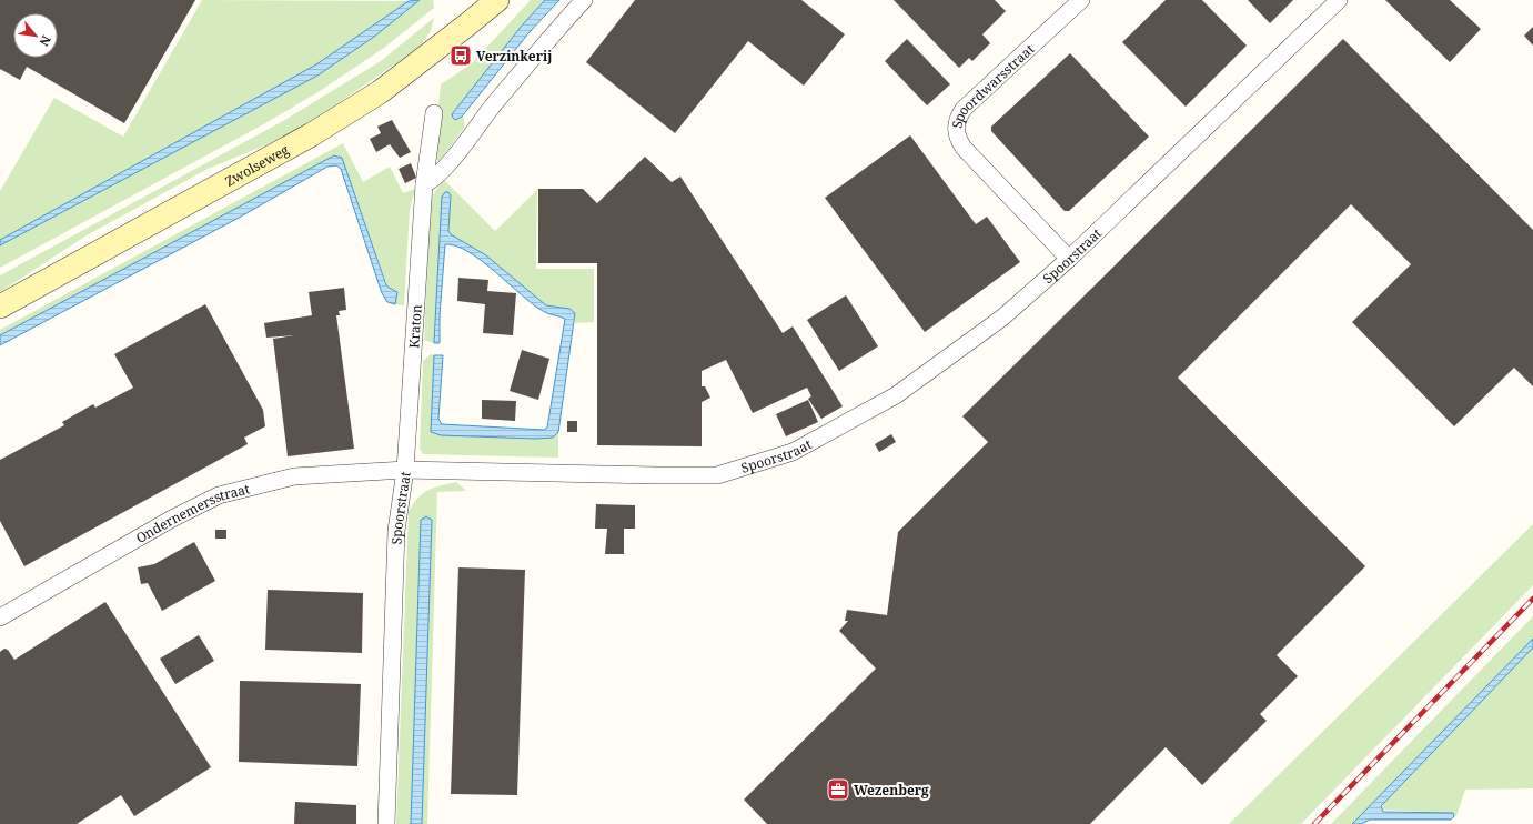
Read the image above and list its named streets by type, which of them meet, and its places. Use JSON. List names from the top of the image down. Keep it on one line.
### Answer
{"streets":{"main road":["Zwolseweg"],"street":["Spoordwarsstraat","Spoorstraat","Kraton","Ondernemersstraat"]},"crossings":[["Spoordwarsstraat","Spoorstraat"],["Spoorstraat","Kraton"],["Spoorstraat","Ondernemersstraat"],["Kraton","Ondernemersstraat"]],"places":{"bus stop":["Verzinkerij"],"office":["Wezenberg"]},"north":"bottom right"}
